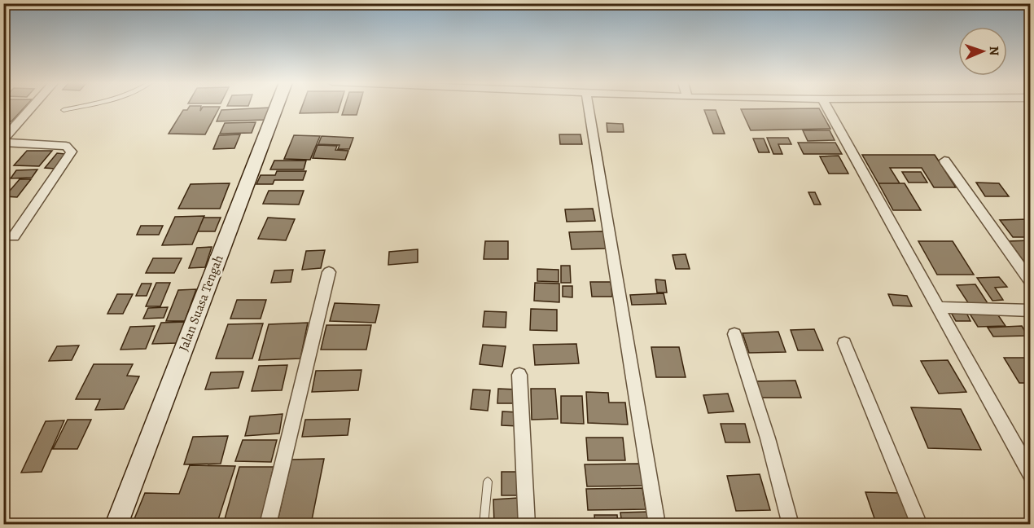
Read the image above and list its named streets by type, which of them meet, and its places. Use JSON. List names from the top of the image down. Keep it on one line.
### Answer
{"streets":{"street":["Jalan Suasa Tengah"]},"north":"right"}
